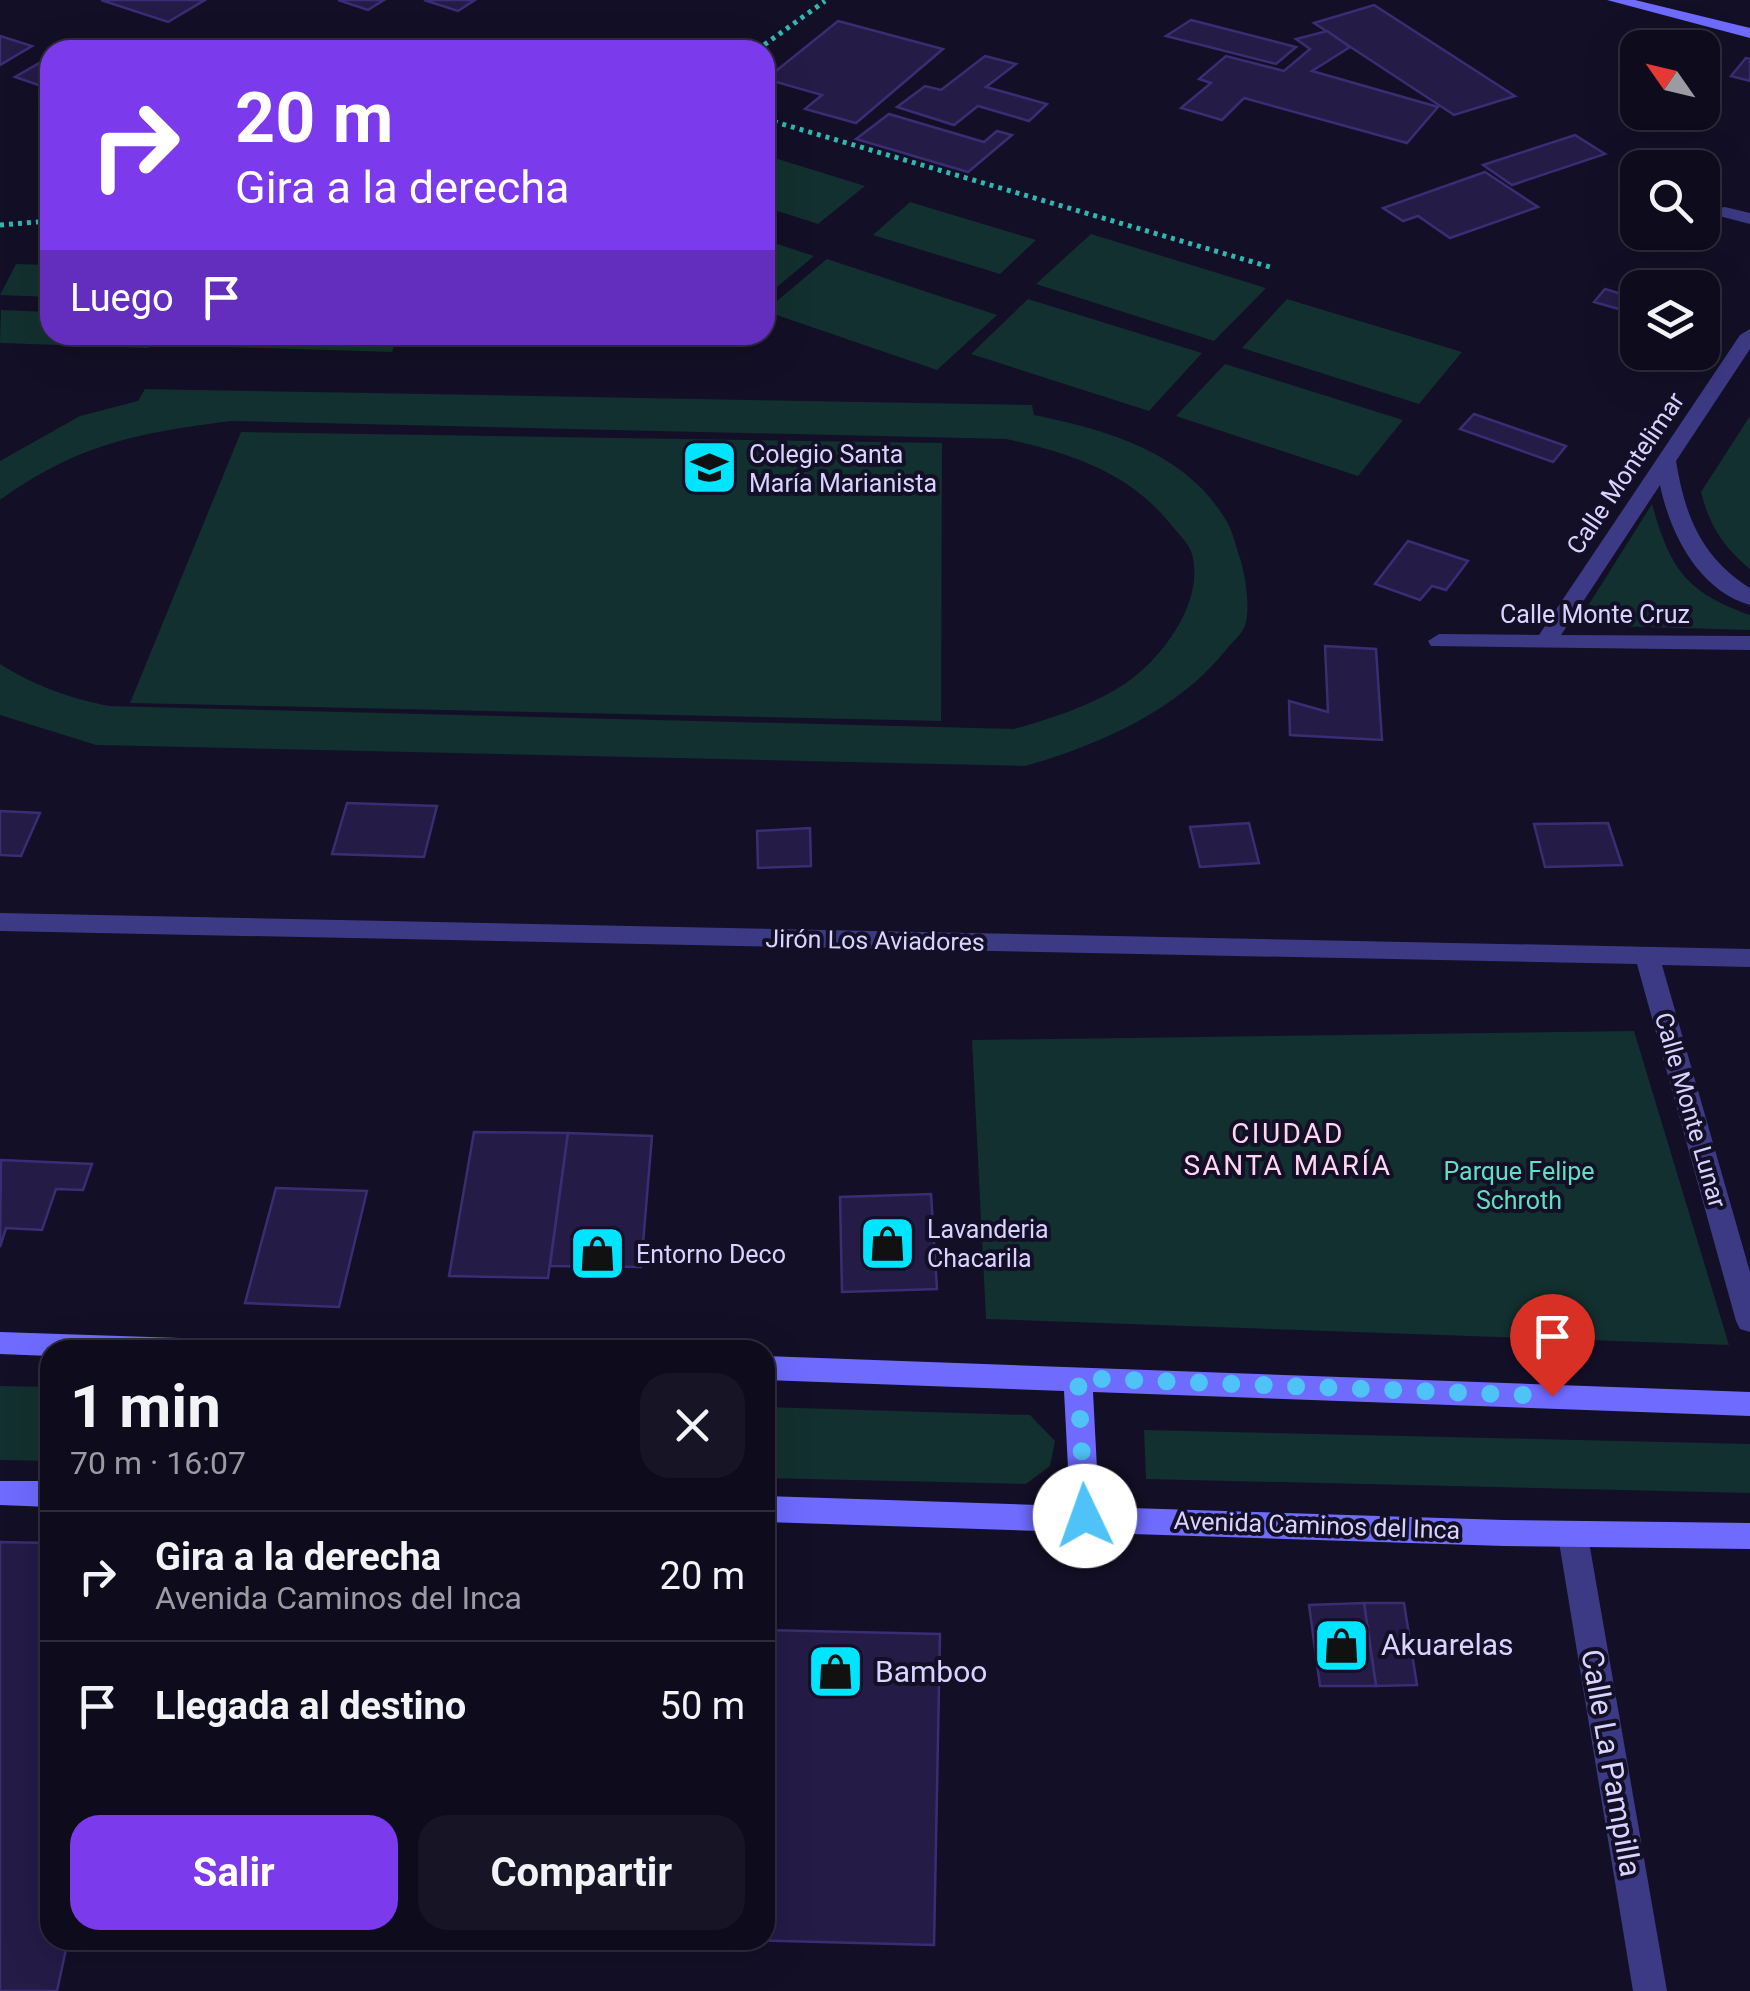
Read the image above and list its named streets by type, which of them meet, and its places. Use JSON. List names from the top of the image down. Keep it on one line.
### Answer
{"streets":{"main road":["Avenida Caminos del Inca"],"street":["Calle Montelimar","Calle Monte Cruz","Jirón Los Aviadores","Calle Monte Lunar","Calle La Pampilla"]},"crossings":[["Calle Montelimar","Calle Monte Cruz"],["Jirón Los Aviadores","Calle Monte Lunar"],["Avenida Caminos del Inca","Calle La Pampilla"]],"districts":["CIUDAD SANTA MARÍA"],"parks":["Parque Felipe Schroth"],"places":{"school or university":["Colegio Santa María Marianista"],"shop":["Lavanderia Chacarila","Entorno Deco","Akuarelas","Bamboo"]},"north":"top left","page":{"turn":["20 m","Gira a la derecha"],"then":"Luego","heading":["1 min","70 m · 16:07"],"list":[{"name":"Gira a la derecha","note":"Avenida Caminos del Inca","value":"20 m"},{"name":"Llegada al destino","value":"50 m"}],"buttons":["Salir","Compartir"]}}
